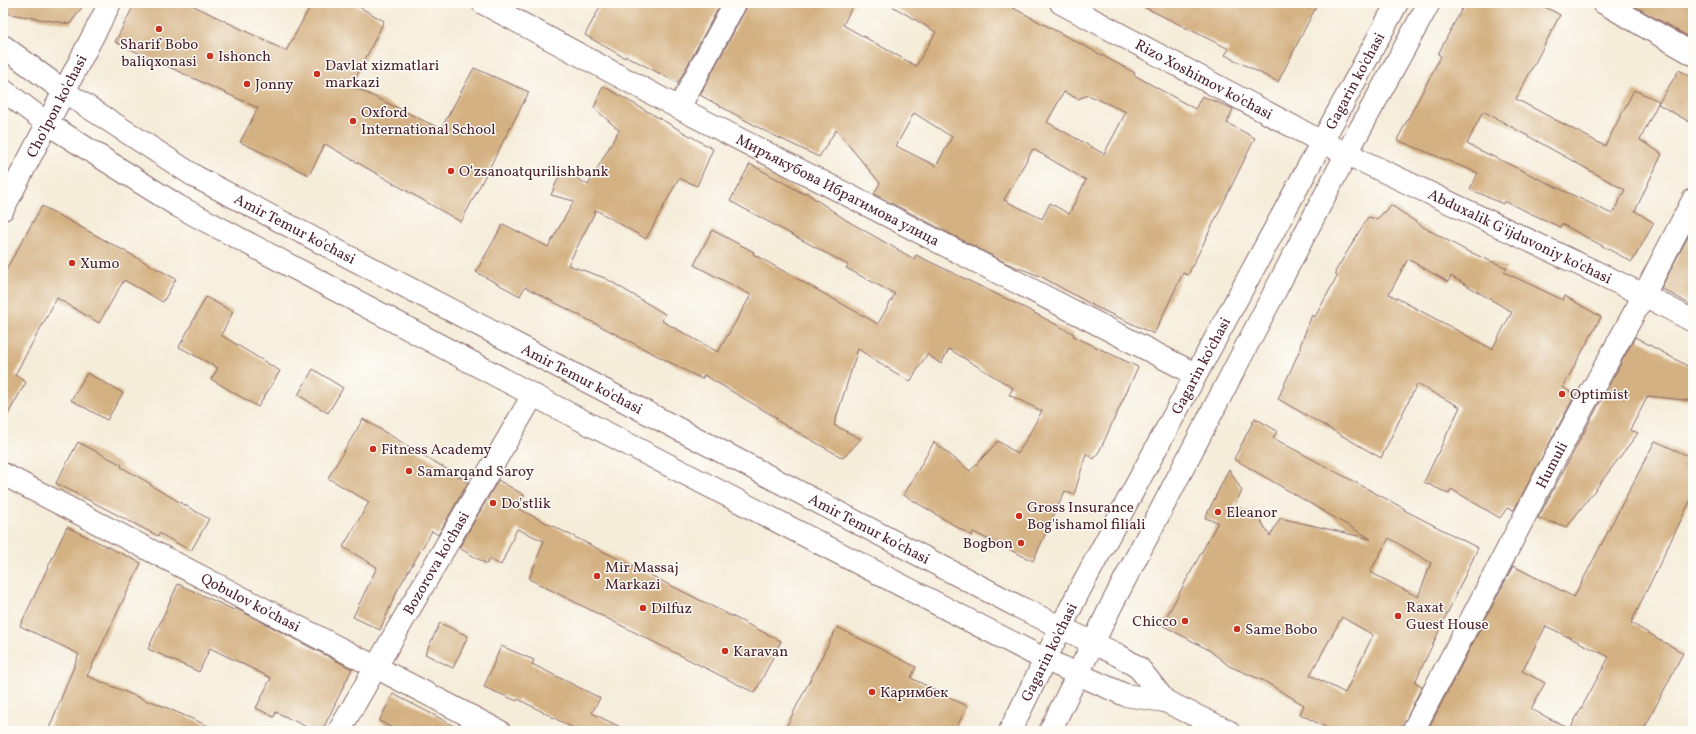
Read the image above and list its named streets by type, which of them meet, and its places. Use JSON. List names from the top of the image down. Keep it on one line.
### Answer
{"streets":{"main road":["Rizo Xoshimov ko'chasi","Gagarin ko'chasi","Cho'lpon ko'chasi","Миръякубова Ибрагимова улица","Amir Temur ko'chasi","Abduxalik G'ijduvoniy ko'chasi","Humuli","Bozorova ko'chasi","Qobulov ko'chasi"]},"crossings":[["Rizo Xoshimov ko'chasi","Gagarin ko'chasi"],["Rizo Xoshimov ko'chasi","Abduxalik G'ijduvoniy ko'chasi"],["Gagarin ko'chasi","Миръякубова Ибрагимова улица"],["Gagarin ko'chasi","Amir Temur ko'chasi"],["Gagarin ko'chasi","Abduxalik G'ijduvoniy ko'chasi"],["Cho'lpon ko'chasi","Amir Temur ko'chasi"],["Amir Temur ko'chasi","Bozorova ko'chasi"],["Abduxalik G'ijduvoniy ko'chasi","Humuli"],["Bozorova ko'chasi","Qobulov ko'chasi"]],"places":["Sharif Bobo baliqxonasi","Ishonch","Davlat xizmatlari markazi","Jonny","Oxford International School","Oʻzsanoatqurilishbank","Xumo","Optimist","Fitness Academy","Samarqand Saroy","Do'stlik","Eleanor","Gross Insurance Bog'ishamol filiali","Bogbon","Mir Massaj Markazi","Dilfuz","Raxat Guest House","Chicco","Same Bobo","Karavan","Каримбек"]}
